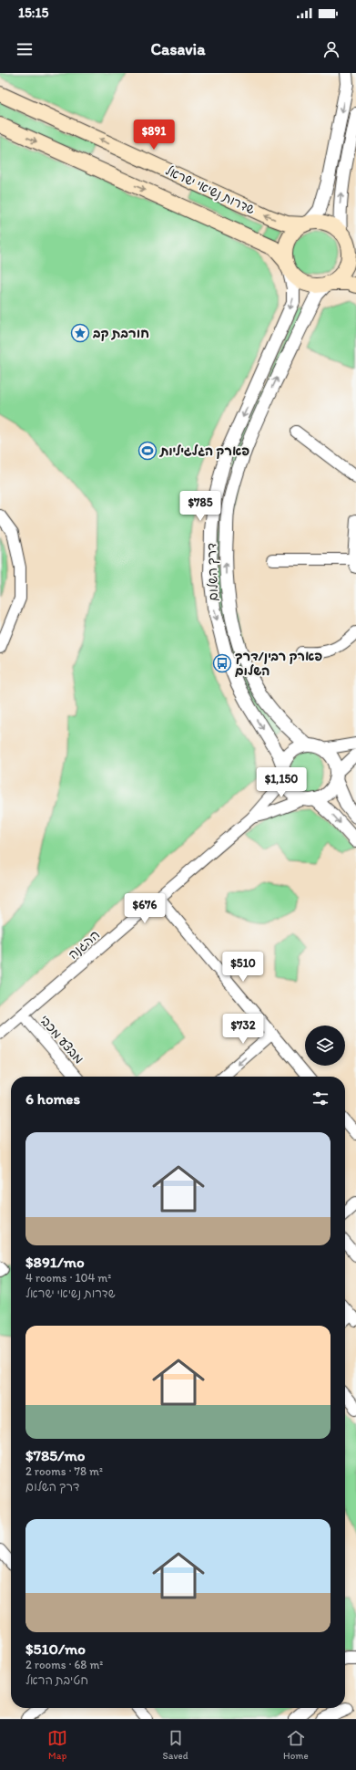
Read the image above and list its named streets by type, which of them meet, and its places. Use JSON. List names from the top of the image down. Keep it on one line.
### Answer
{"streets":{"main road":["שדרות נשיאי ישראל"],"street":["דרך השלום","ההגנה","מבצע מכבי"]},"crossings":[["שדרות נשיאי ישראל","דרך השלום"],["דרך השלום","ההגנה"],["ההגנה","מבצע מכבי"]],"places":{"place":["חורבת קב"],"sports":["פארק הגלגיליות"],"bus stop":["פארק רבין/דרך השלום"]},"page":{"status":"15:15","header":"Casavia","price":["$891","$785","$1,150","$676","$510","$732"],"heading":"6 homes","list":[{"name":"$891/mo","note":"4 rooms · 104 m² · שדרות נשיאי ישראל"},{"name":"$785/mo","note":"2 rooms · 78 m² · דרך השלום"},{"name":"$510/mo","note":"2 rooms · 68 m² · חטיבת הראל"}],"tabs":["Map","Saved","Home"]}}
